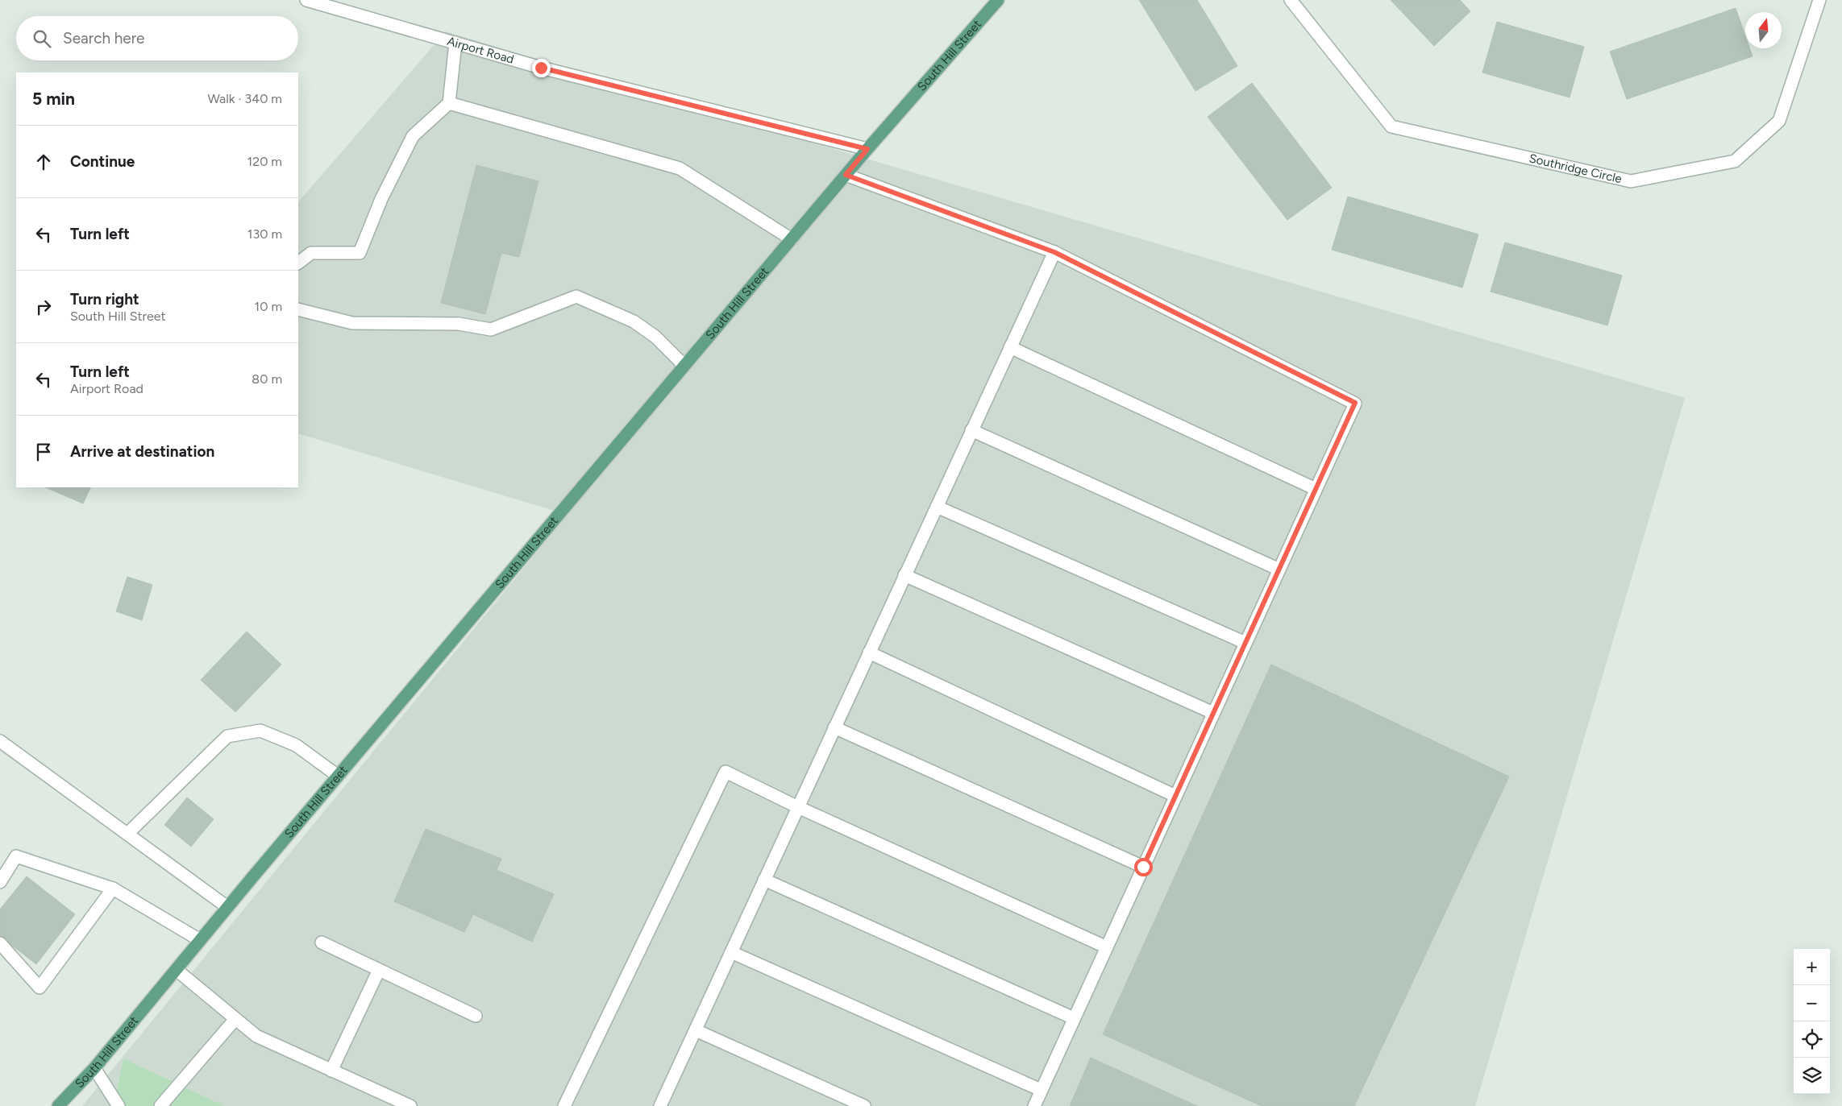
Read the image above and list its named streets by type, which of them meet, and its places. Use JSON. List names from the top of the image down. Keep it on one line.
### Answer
{"streets":{"main road":["South Hill Street"],"street":["Airport Road","Southridge Circle"]},"crossings":[["Airport Road","South Hill Street"]],"north":"top","page":{"search":"Search here","heading":["5 min","Walk · 340 m"],"list":[["Continue","120 m"],["Turn left","130 m"],["Turn right","South Hill Street","10 m"],["Turn left","Airport Road","80 m"],"Arrive at destination"],"map_buttons":["+","−"]}}
